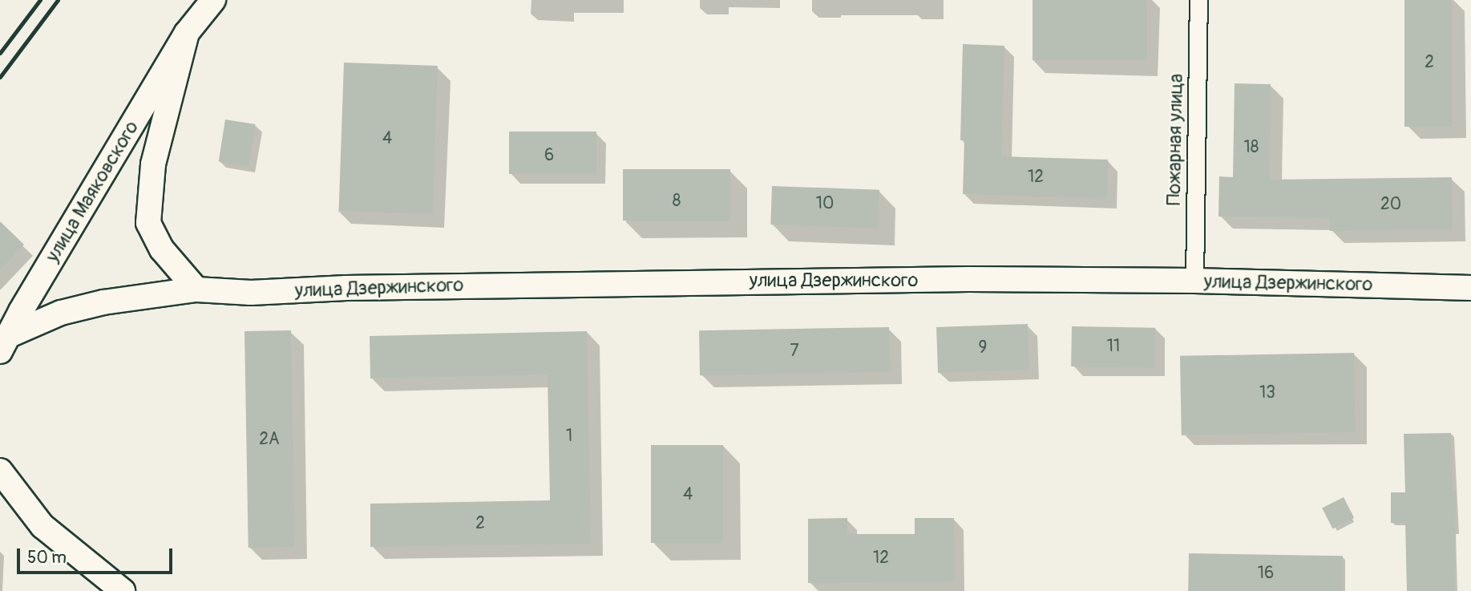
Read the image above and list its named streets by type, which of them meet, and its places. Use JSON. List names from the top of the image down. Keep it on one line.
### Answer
{"streets":{"main road":["улица Маяковского","улица Дзержинского"],"street":["Пожарная улица"]},"crossings":[["Пожарная улица","улица Дзержинского"],["улица Маяковского","улица Дзержинского"]],"house_numbers":["2","4","18","6","12","8","10","20","11","9","7","13","1","2А","4","2","12","16"],"scale_bar":"50 m"}
